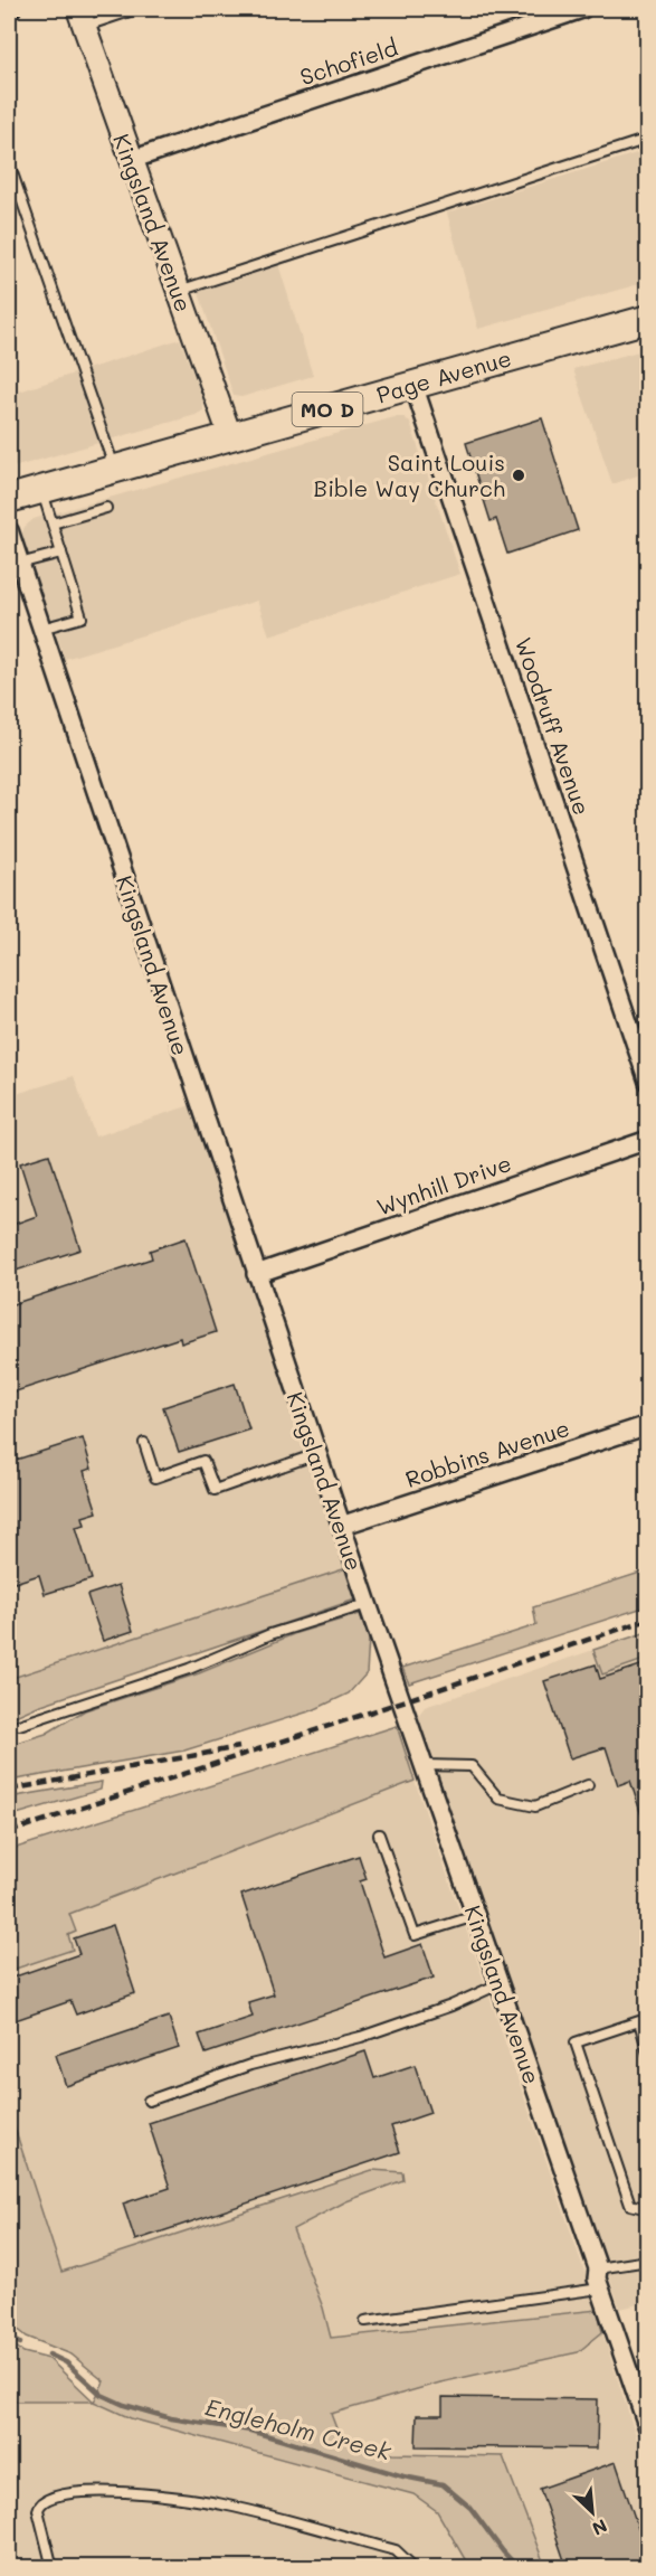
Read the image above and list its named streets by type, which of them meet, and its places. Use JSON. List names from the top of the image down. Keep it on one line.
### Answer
{"streets":{"main road":["Page Avenue","MO D"],"street":["Schofield","Kingsland Avenue","Woodruff Avenue","Wynhill Drive","Robbins Avenue"]},"crossings":[["Schofield","Kingsland Avenue"],["Kingsland Avenue","Page Avenue"],["Kingsland Avenue","Wynhill Drive"],["Kingsland Avenue","Robbins Avenue"],["Page Avenue","Woodruff Avenue"]],"water":["Engleholm Creek"],"places":["Saint Louis Bible Way Church"],"north":"bottom right"}
